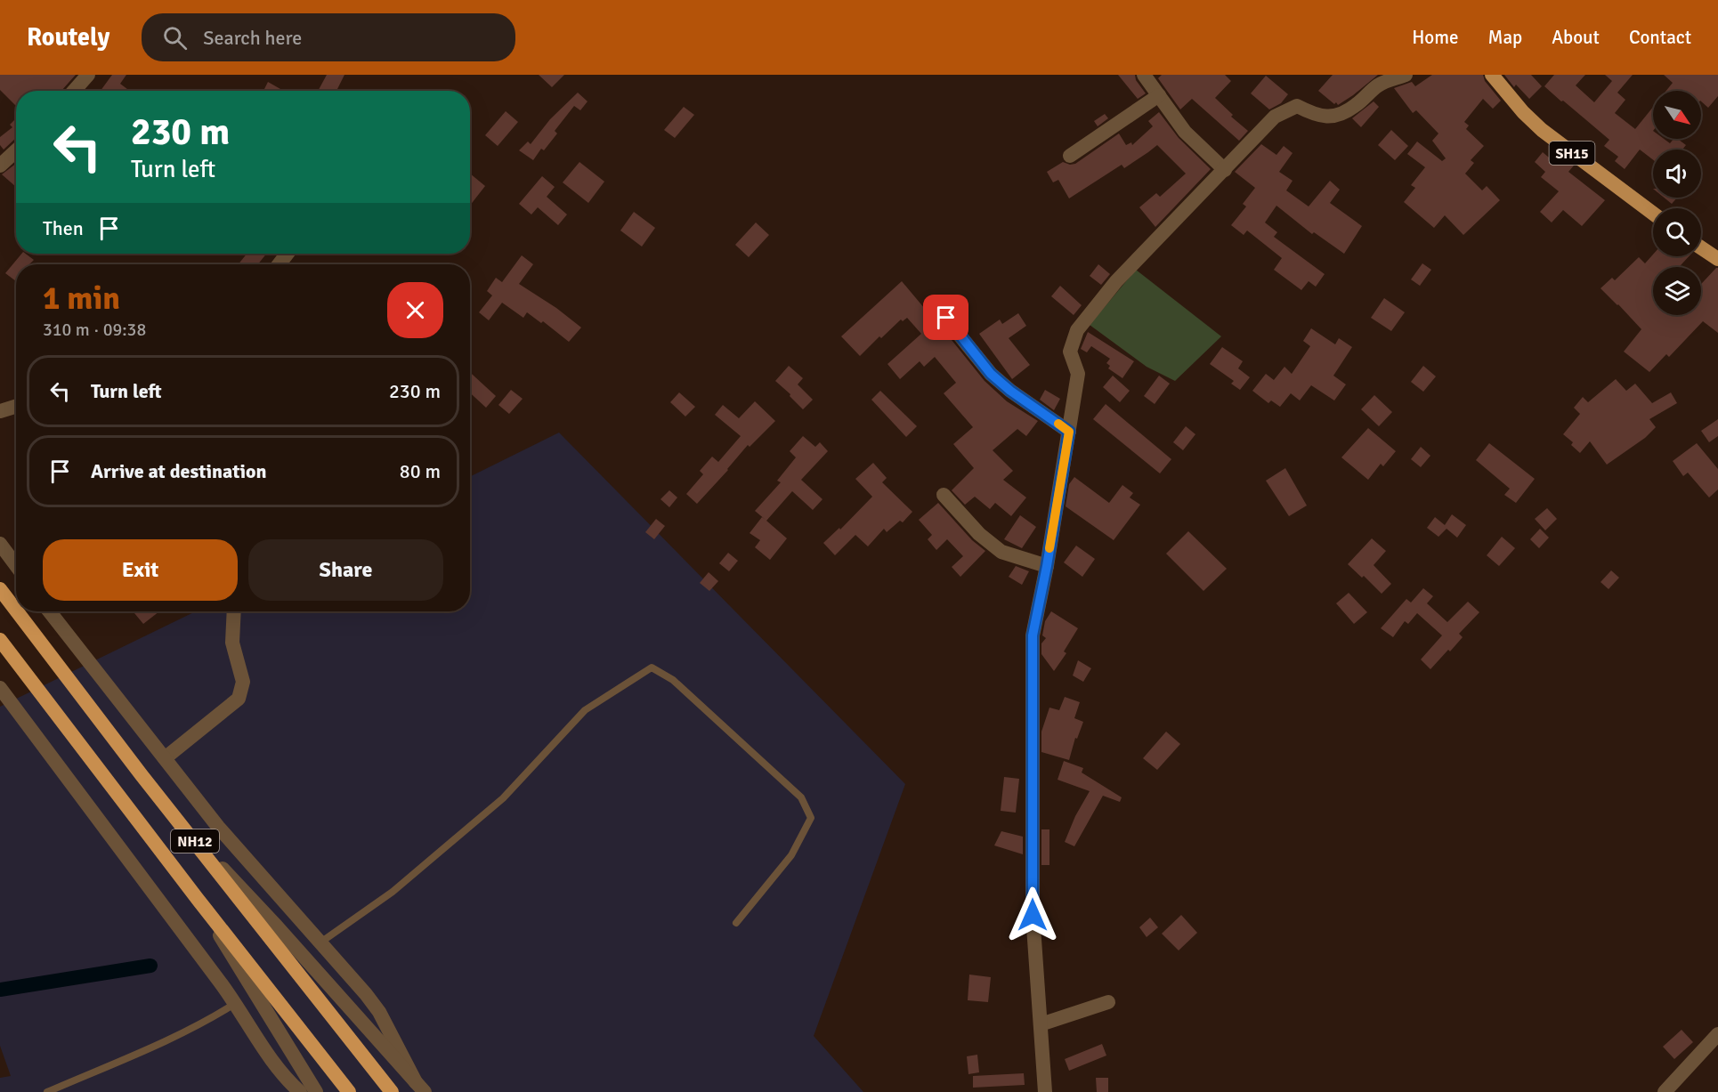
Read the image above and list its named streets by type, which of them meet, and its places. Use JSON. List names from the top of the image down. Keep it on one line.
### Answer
{"streets":{"highway":["NH12"],"main road":["SH15"]},"north":"bottom right","page":{"header":"Routely","search":"Search here","nav":["Home","Map","About","Contact"],"turn":["230 m","Turn left"],"then":"Then","heading":["1 min","310 m · 09:38"],"list":[{"name":"Turn left","value":"230 m"},{"name":"Arrive at destination","value":"80 m"}],"buttons":["Exit","Share"]}}
